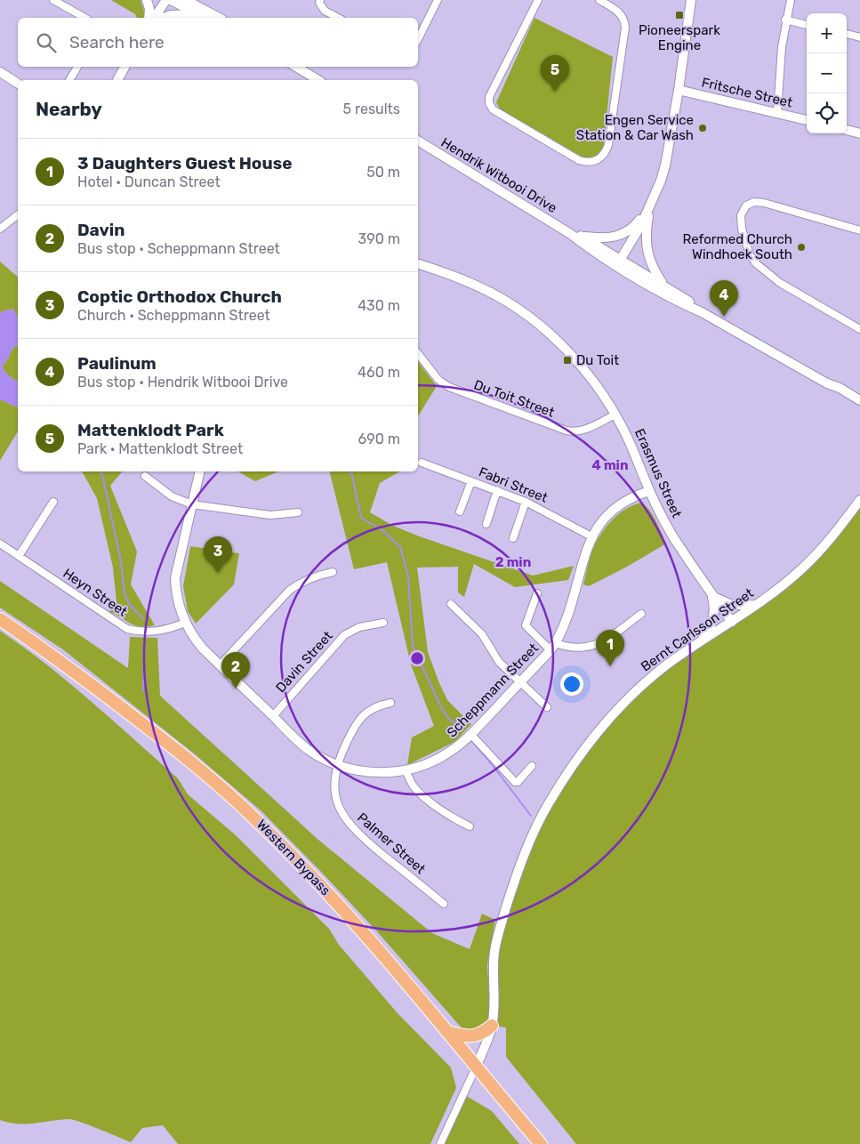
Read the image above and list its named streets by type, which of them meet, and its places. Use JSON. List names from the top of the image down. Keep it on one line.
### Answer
{"streets":{"highway":["Western Bypass"],"street":["Fritsche Street","Hendrik Witbooi Drive","Du Toit Street","Erasmus Street","Fabri Street","Heyn Street","Bernt Carlsson Street","Davin Street","Scheppmann Street","Palmer Street"]},"crossings":[["Du Toit Street","Erasmus Street"],["Erasmus Street","Bernt Carlsson Street"],["Erasmus Street","Scheppmann Street"],["Fabri Street","Scheppmann Street"],["Heyn Street","Scheppmann Street"],["Bernt Carlsson Street","Western Bypass"],["Davin Street","Scheppmann Street"],["Scheppmann Street","Palmer Street"]],"places":{"transit":["Pioneerspark Engine","Du Toit"],"other":["Engen Service Station & Car Wash","Reformed Church Windhoek South"]},"page":{"map_buttons":["+","−"],"search":"Search here","pins":["5","4","3","1","2"],"heading":["Nearby","5 results"],"list":[{"mark":"1","name":"3 Daughters Guest House","note":"Hotel · Duncan Street","value":"50 m"},{"mark":"2","name":"Davin","note":"Bus stop · Scheppmann Street","value":"390 m"},{"mark":"3","name":"Coptic Orthodox Church","note":"Church · Scheppmann Street","value":"430 m"},{"mark":"4","name":"Paulinum","note":"Bus stop · Hendrik Witbooi Drive","value":"460 m"},{"mark":"5","name":"Mattenklodt Park","note":"Park · Mattenklodt Street","value":"690 m"}]},"rings":["4 min","2 min"]}
